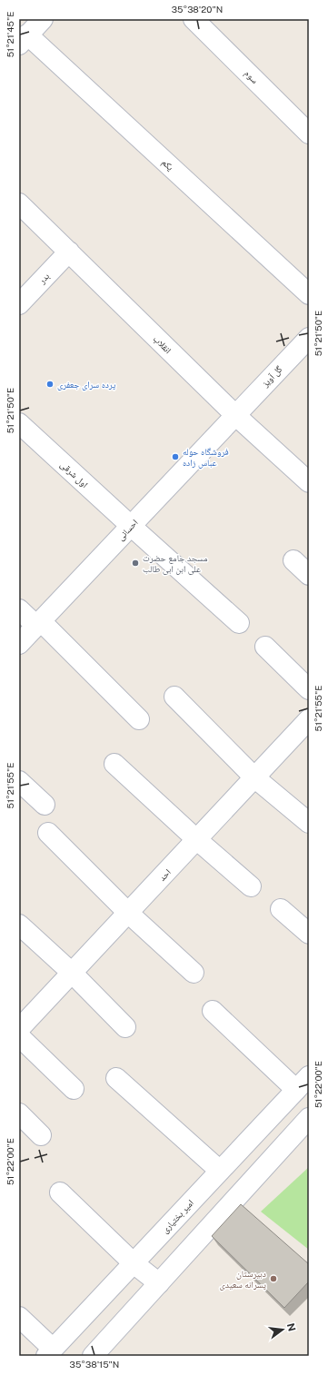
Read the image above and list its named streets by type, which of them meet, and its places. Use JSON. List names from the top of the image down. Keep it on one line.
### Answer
{"streets":{"street":["سوم","یکم","بدر","انقلاب","گل آویز","اول شرقی","احسانی","احد","امیر بختیاری"]},"crossings":[["بدر","انقلاب"],["انقلاب","گل آویز"],["انقلاب","احسانی"],["گل آویز","احسانی"],["اول شرقی","احسانی"]],"places":["پرده سرای جعفری","فروشگاه حوله عباس زاده","مسجد جامع حضرت علی ابن ابی طالب","دبیرستان پسرانه سعیدی"],"north":"right","coordinates":["35°38'20\"N","51°21'45\"E","51°21'50\"E","51°21'55\"E","51°22'00\"E","35°38'15\"N"]}
